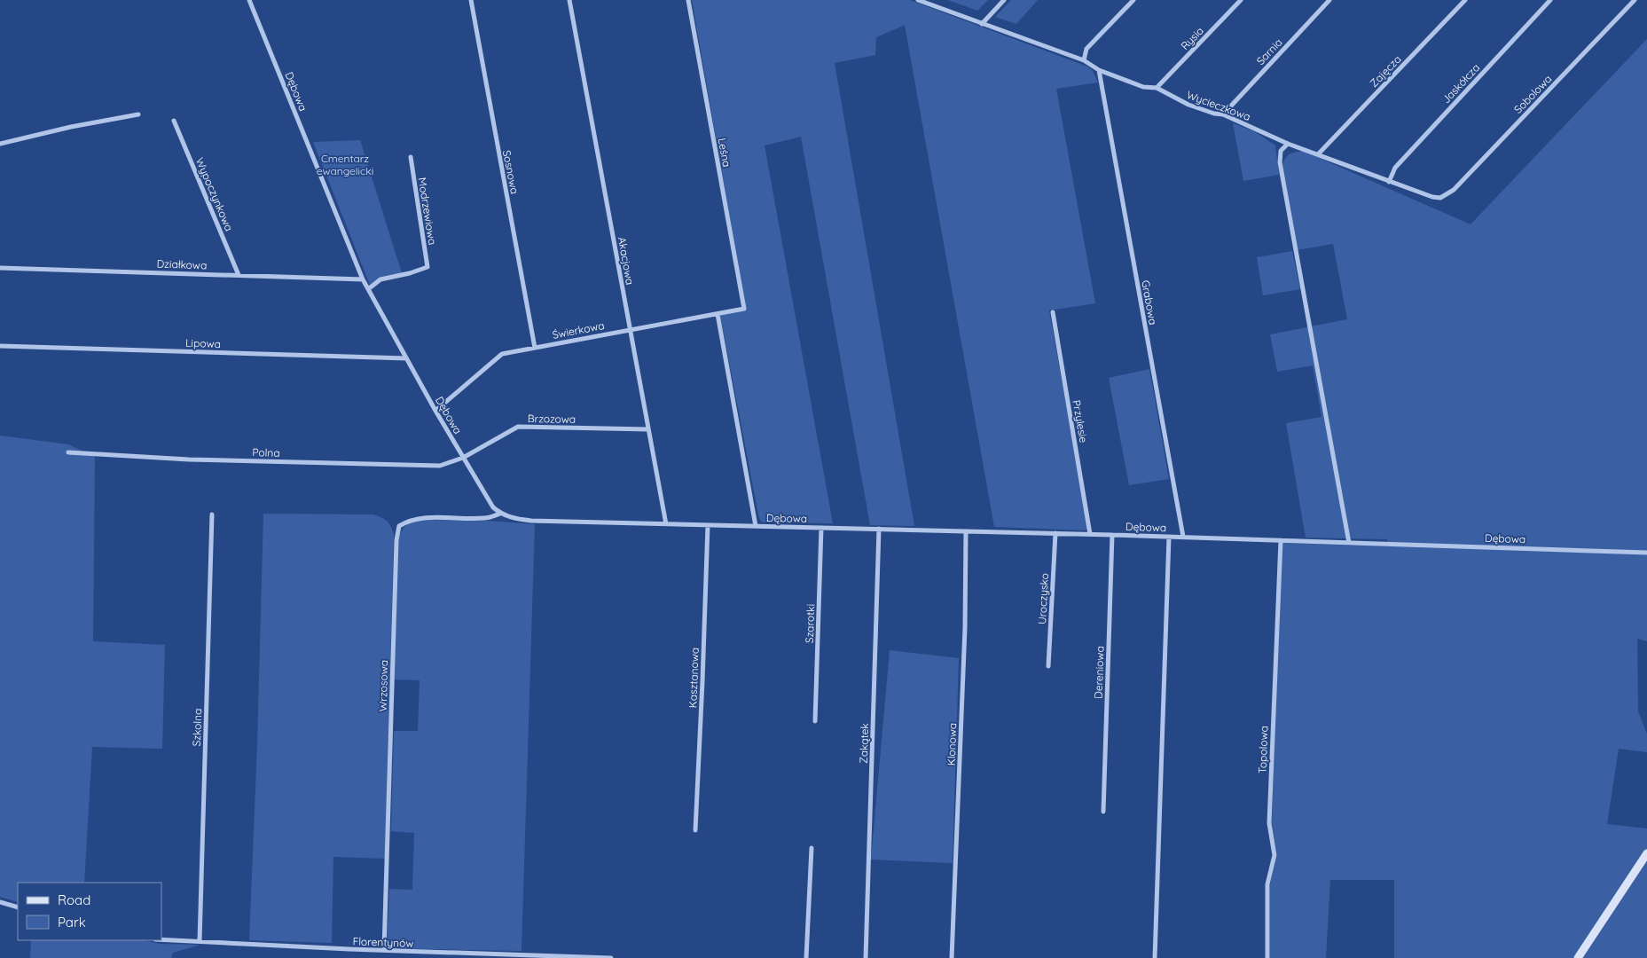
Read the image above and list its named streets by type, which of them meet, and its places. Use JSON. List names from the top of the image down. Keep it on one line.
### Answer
{"streets":{"street":["Rysia","Sarnia","Zajęcza","Jaskółcza","Dębowa","Sobolowa","Wycieczkowa","Leśna","Sosnowa","Wypoczynkowa","Modrzewiowa","Akacjowa","Działkowa","Grabowa","Świerkowa","Lipowa","Brzozowa","Przylesie","Polna","Uroczysko","Szarotki","Dereniowa","Kasztanowa","Wrzosowa","Szkolna","Zakątek","Klonowa","Topolowa","Florentynów"]},"crossings":[["Rysia","Wycieczkowa"],["Sarnia","Wycieczkowa"],["Zajęcza","Wycieczkowa"],["Jaskółcza","Wycieczkowa"],["Dębowa","Modrzewiowa"],["Dębowa","Akacjowa"],["Dębowa","Działkowa"],["Dębowa","Grabowa"],["Dębowa","Świerkowa"],["Dębowa","Lipowa"],["Dębowa","Brzozowa"],["Dębowa","Przylesie"],["Dębowa","Polna"],["Dębowa","Uroczysko"],["Dębowa","Szarotki"],["Dębowa","Dereniowa"],["Dębowa","Kasztanowa"],["Dębowa","Wrzosowa"],["Dębowa","Zakątek"],["Dębowa","Klonowa"],["Dębowa","Topolowa"],["Sobolowa","Wycieczkowa"],["Wycieczkowa","Grabowa"],["Leśna","Świerkowa"],["Sosnowa","Świerkowa"],["Wypoczynkowa","Działkowa"],["Akacjowa","Świerkowa"],["Akacjowa","Brzozowa"],["Brzozowa","Polna"],["Wrzosowa","Florentynów"],["Szkolna","Florentynów"]],"parks":["Cmentarz ewangelicki"],"legend":["Road","Park"]}
